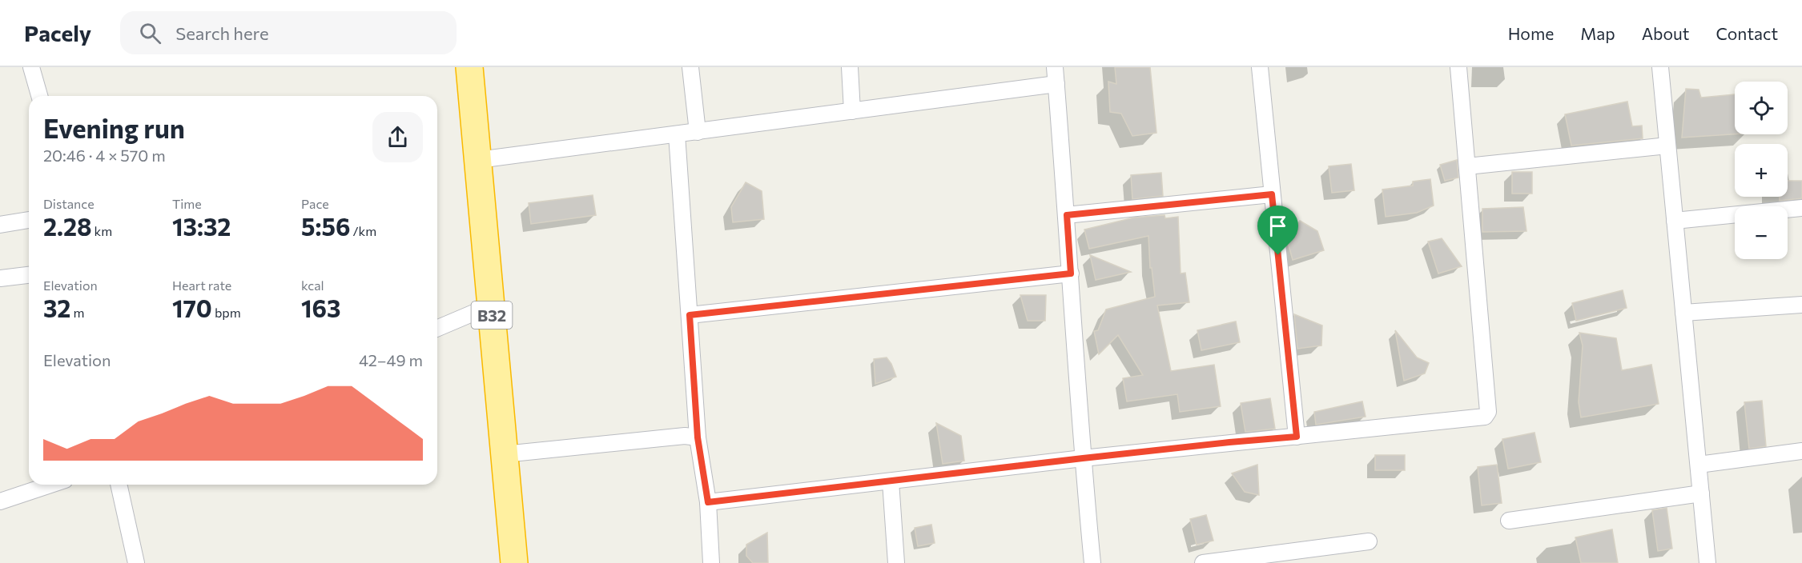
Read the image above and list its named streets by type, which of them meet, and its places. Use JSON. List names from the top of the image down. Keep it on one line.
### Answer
{"streets":{"highway":["B32"]},"page":{"header":"Pacely","search":"Search here","nav":["Home","Map","About","Contact"],"map_buttons":["+","−"],"heading":["Evening run","20:46 · 4 × 570 m"],"stats":[["Distance","2.28 km"],["Time","13:32"],["Pace","5:56 /km"],["Elevation","32 m"],["Heart rate","170 bpm"],["kcal","163"]],"chart":["Elevation","42–49 m"]}}
